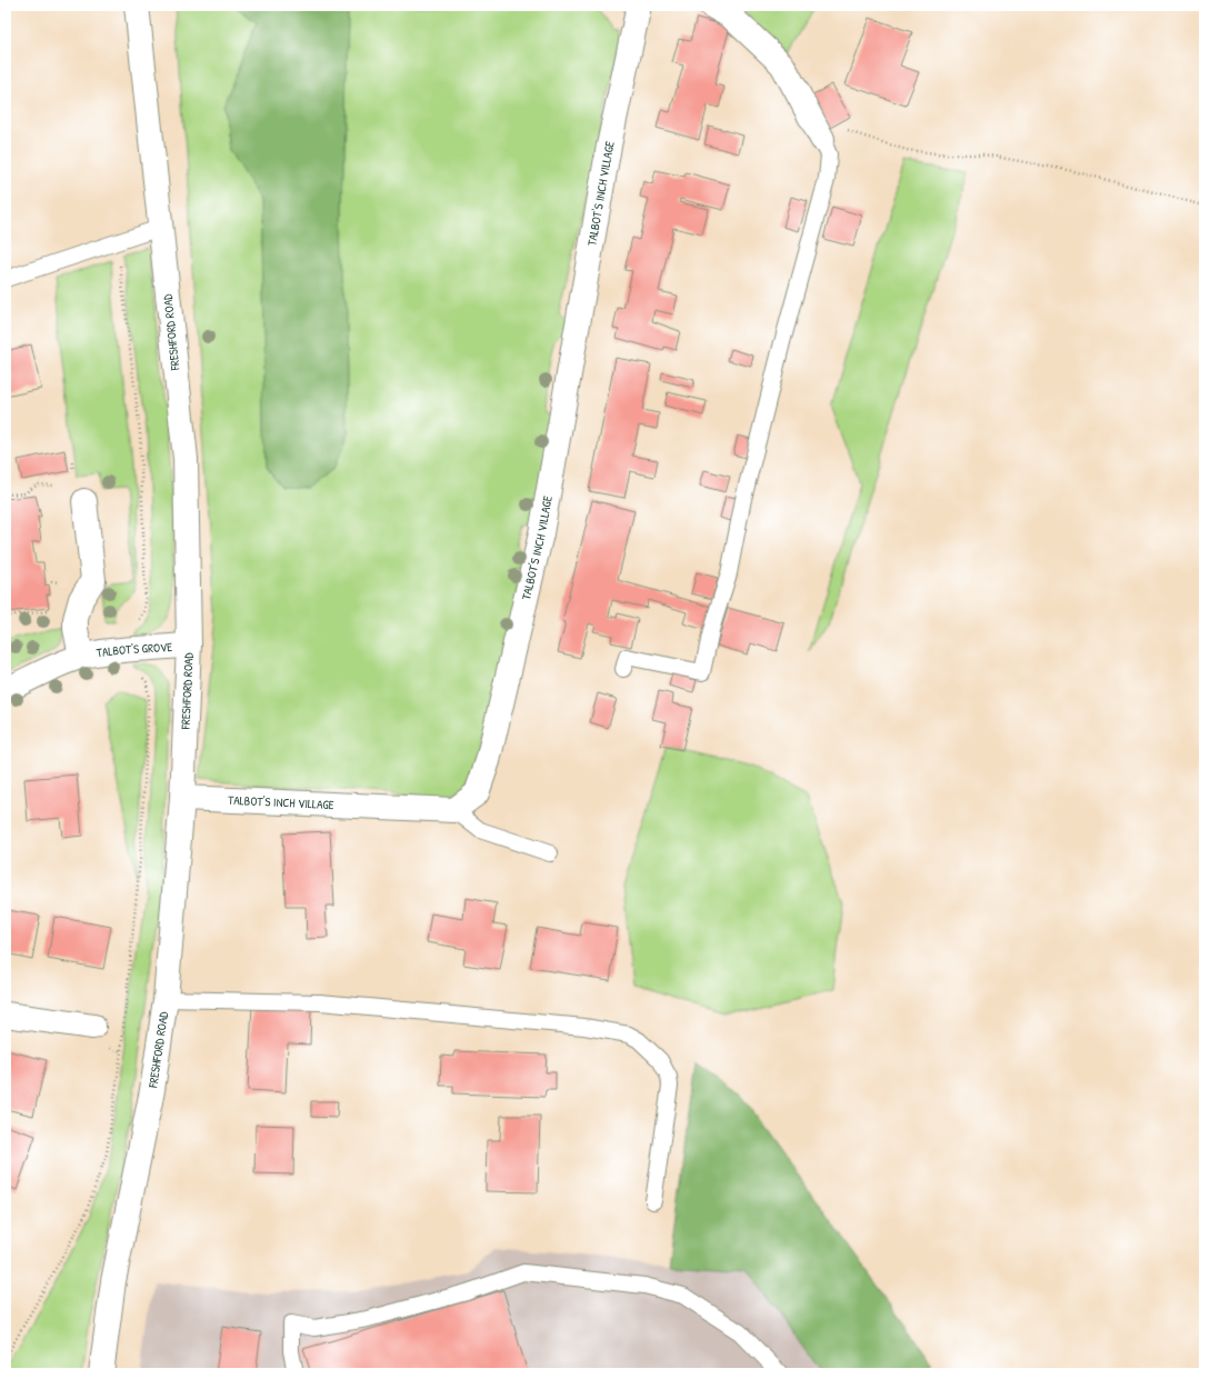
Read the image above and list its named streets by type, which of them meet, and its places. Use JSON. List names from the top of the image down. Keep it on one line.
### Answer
{"streets":{"street":["TALBOT'S INCH VILLAGE","FRESHFORD ROAD","TALBOT'S GROVE"]},"crossings":[["TALBOT'S INCH VILLAGE","FRESHFORD ROAD"],["FRESHFORD ROAD","TALBOT'S GROVE"]]}
